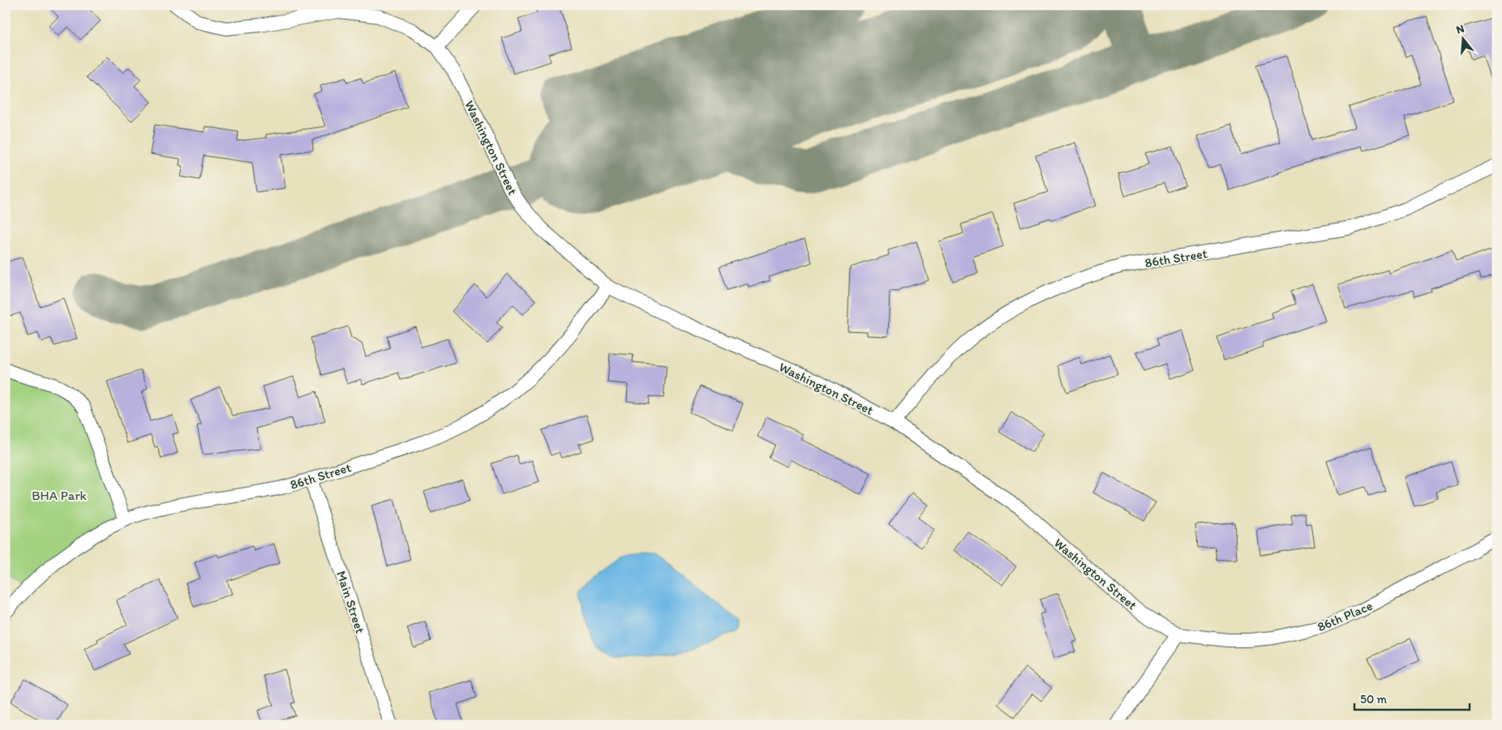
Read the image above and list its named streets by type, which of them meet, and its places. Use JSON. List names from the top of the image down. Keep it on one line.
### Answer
{"streets":{"street":["Washington Street","86th Street","Main Street","86th Place"]},"crossings":[["Washington Street","86th Street"],["Washington Street","86th Place"],["86th Street","Main Street"]],"parks":["BHA Park"],"scale_bar":"50 m","north":"top"}
